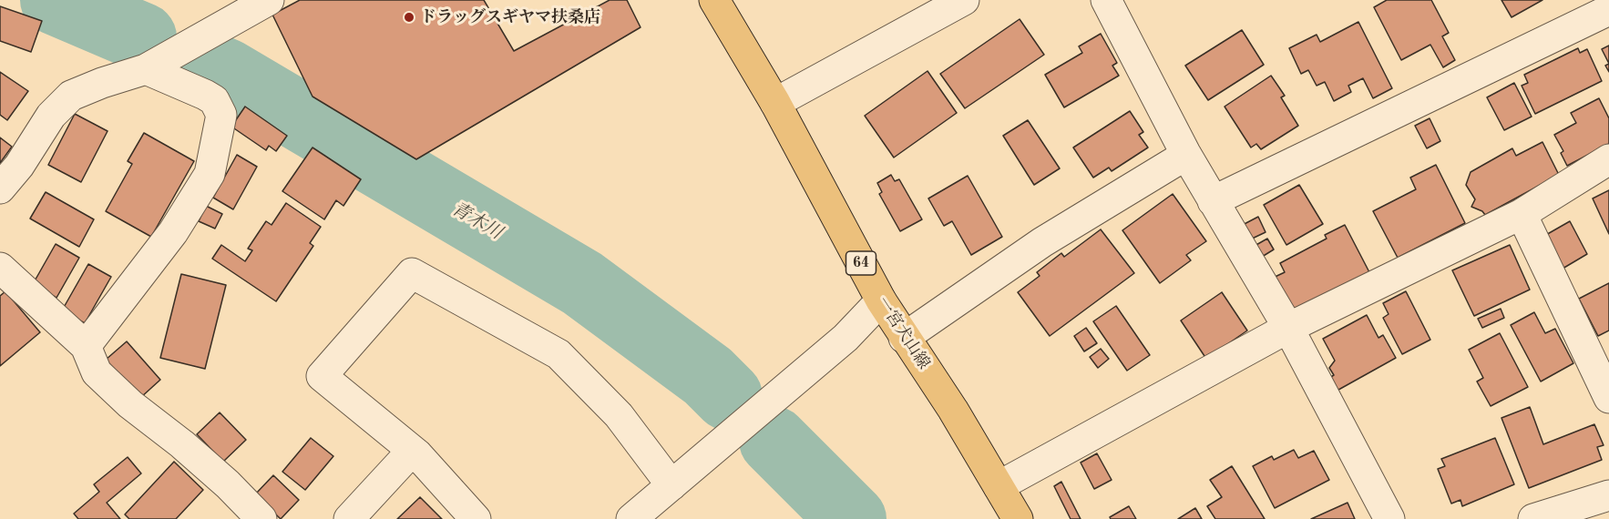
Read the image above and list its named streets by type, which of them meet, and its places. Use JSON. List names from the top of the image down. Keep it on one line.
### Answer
{"streets":{"main road":["64","一宮犬山線"]},"water":["青木川"],"places":["ドラッグスギヤマ扶桑店"]}
